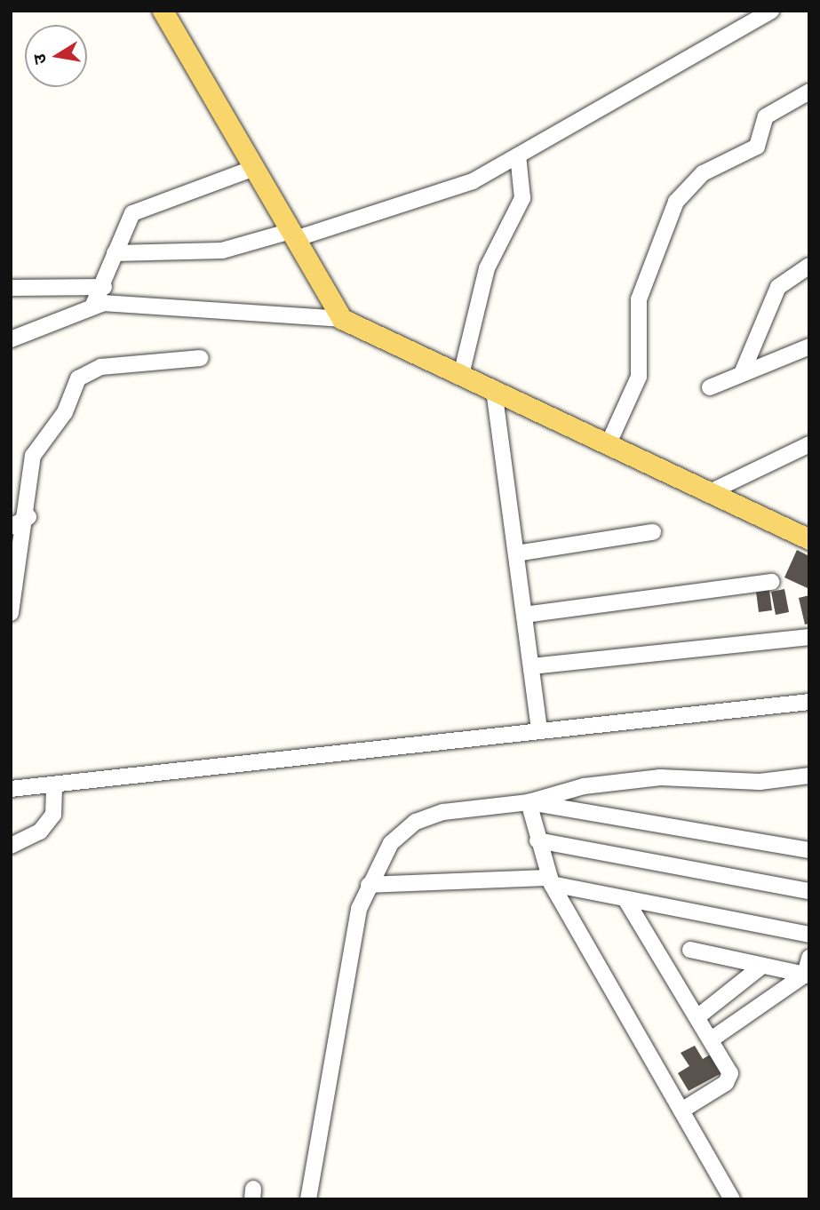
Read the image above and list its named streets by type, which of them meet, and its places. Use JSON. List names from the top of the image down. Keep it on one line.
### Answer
{"north":"left"}
